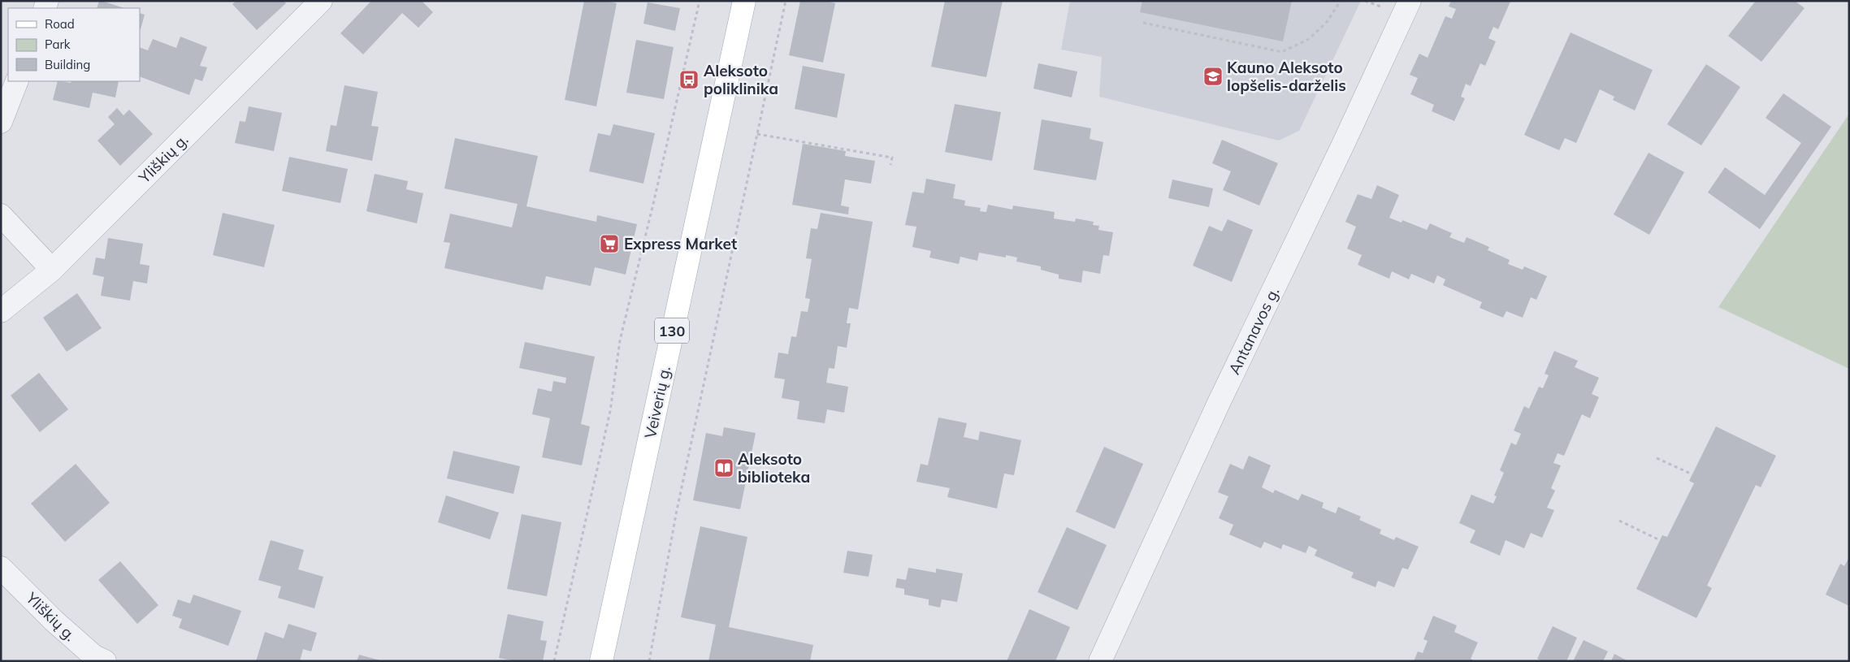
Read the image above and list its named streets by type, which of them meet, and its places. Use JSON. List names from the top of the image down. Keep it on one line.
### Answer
{"streets":{"main road":["130","Veiverių g."],"street":["Yliškių g.","Antanavos g."]},"places":{"school or university":["Kauno Aleksoto lopšelis-darželis"],"bus stop":["Aleksoto poliklinika"],"supermarket":["Express Market"],"library":["Aleksoto biblioteka"]},"legend":["Road","Park","Building"]}
